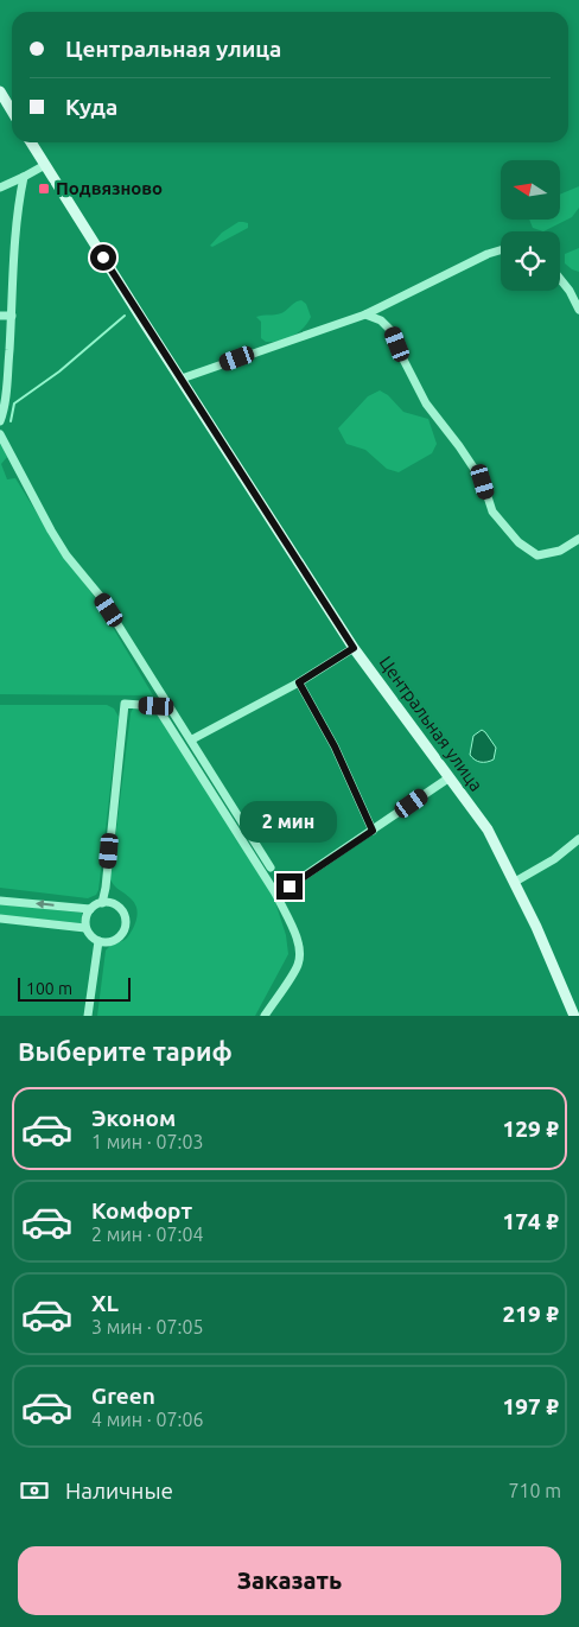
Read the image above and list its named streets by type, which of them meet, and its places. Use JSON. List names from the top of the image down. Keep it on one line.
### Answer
{"streets":{"main road":["Центральная улица"]},"places":{"transit":["Подвязново"]},"scale_bar":"100 m","north":"left","page":{"banner":["Центральная улица","Куда"],"bubble":"2 мин","scale":"100 m","heading":"Выберите тариф","list":[{"name":"Эконом","note":"1 мин · 07:03","value":"129 ₽"},{"name":"Комфорт","note":"2 мин · 07:04","value":"174 ₽"},{"name":"XL","note":"3 мин · 07:05","value":"219 ₽"},{"name":"Green","note":"4 мин · 07:06","value":"197 ₽"}],"pay":["Наличные","710 m"],"buttons":"Заказать"}}
